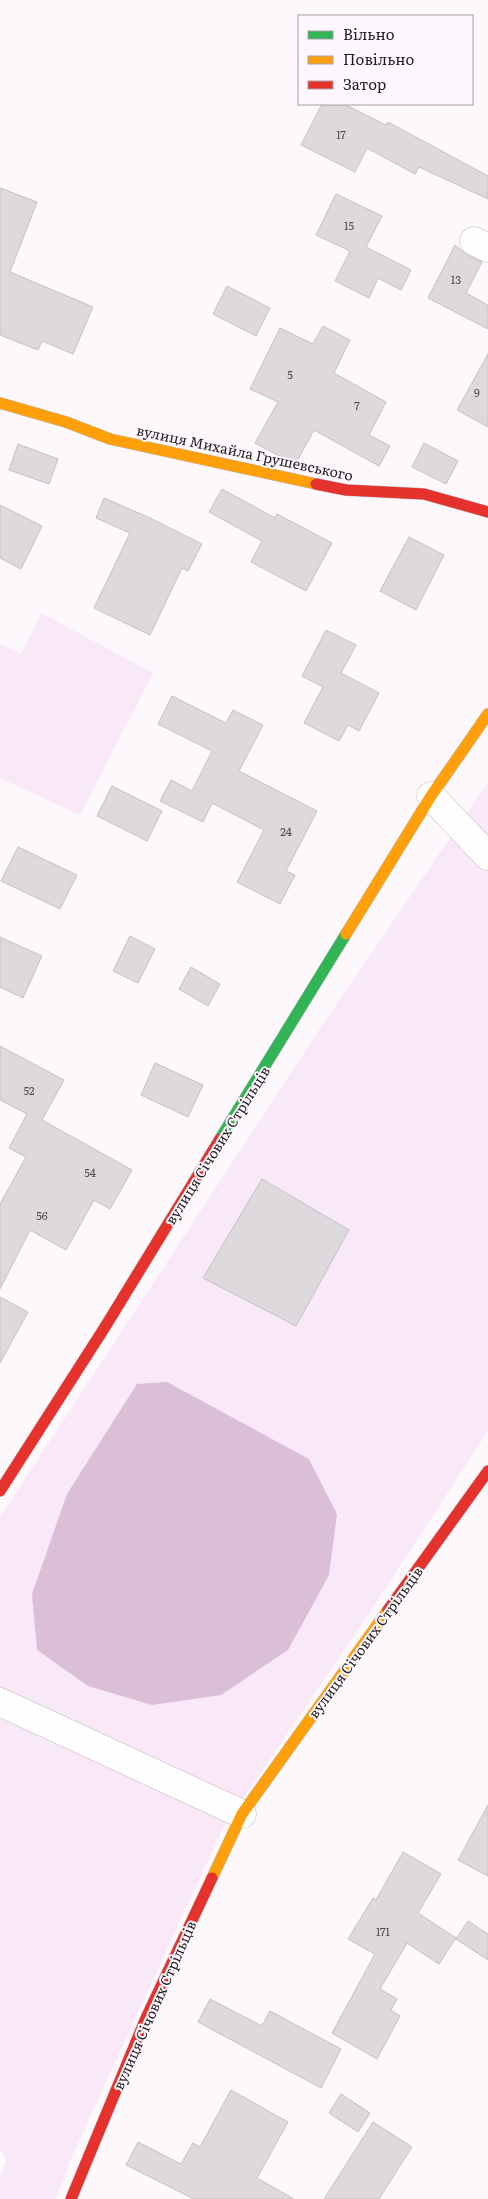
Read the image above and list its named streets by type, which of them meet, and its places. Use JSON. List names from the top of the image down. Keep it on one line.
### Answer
{"streets":{"street":["вулиця Михайла Грушевського","вулиця Січових Стрільців"]},"house_numbers":["17","15","13","5","9","7","24","52","54","56","171"],"legend":["Вільно","Повільно","Затор"]}
